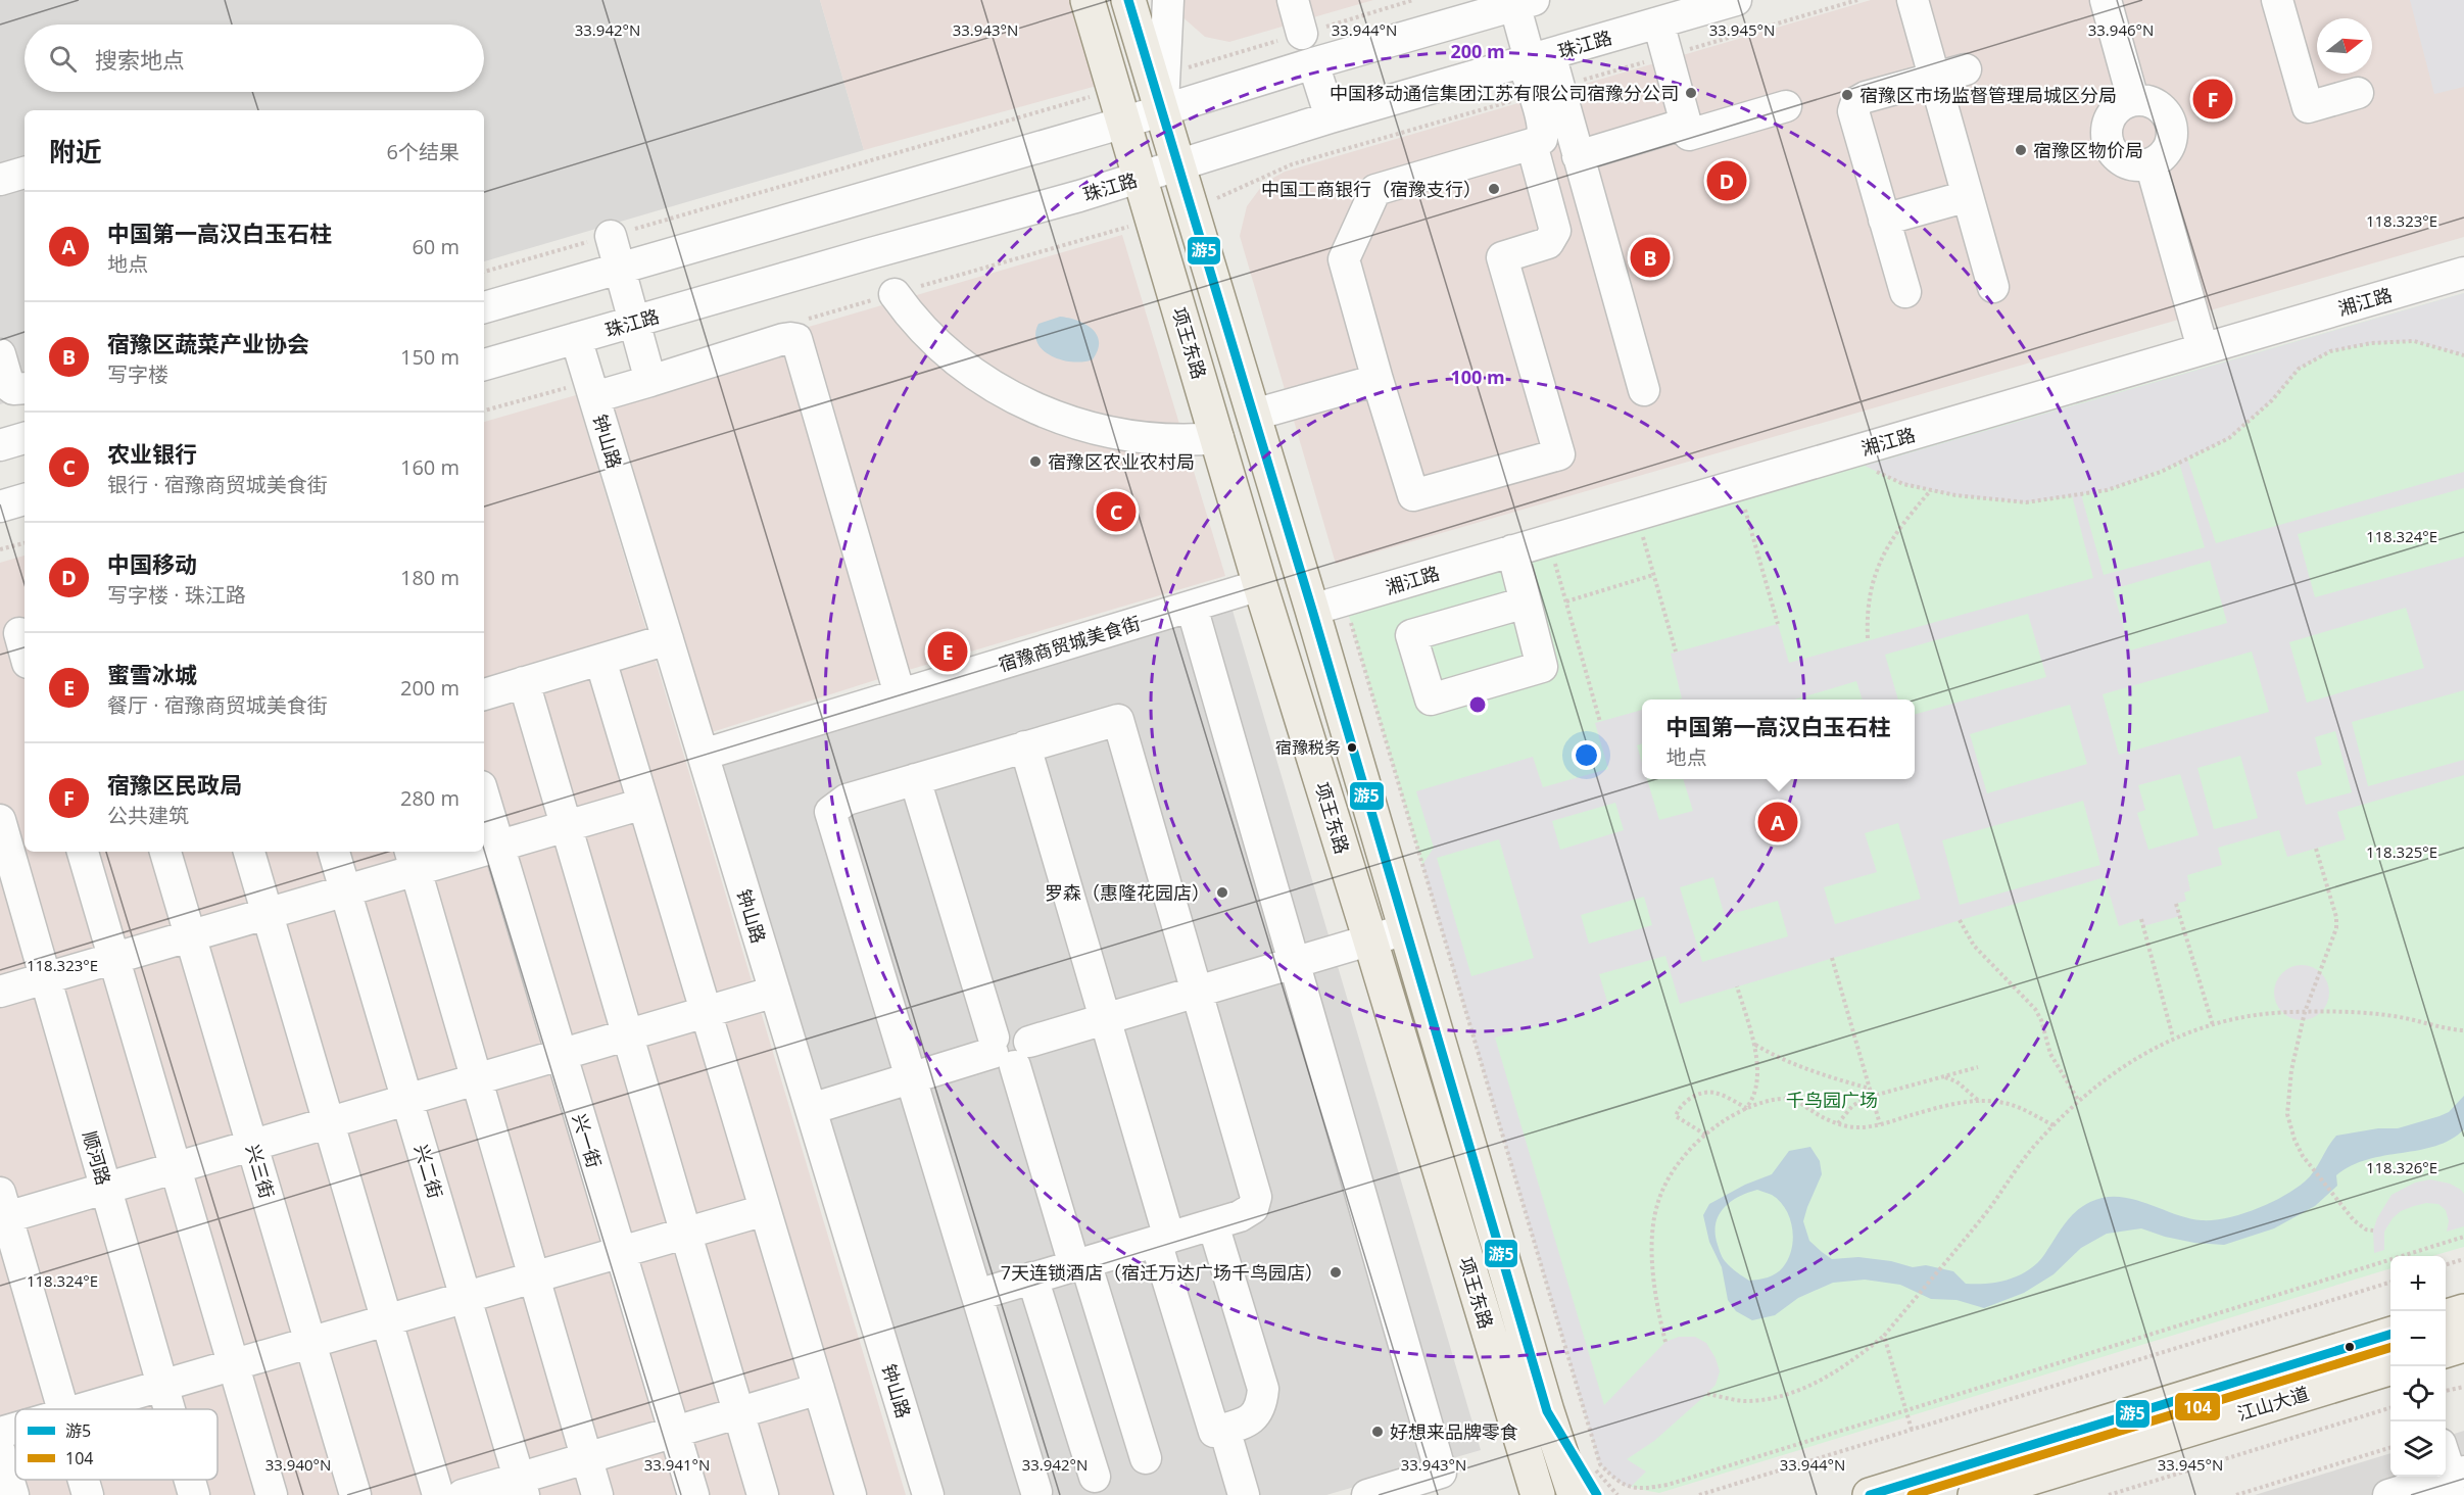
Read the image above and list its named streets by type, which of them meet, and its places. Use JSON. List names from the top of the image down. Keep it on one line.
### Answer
{"streets":{"main road":["项王东路","江山大道"],"street":["珠江路","湘江路","钟山路","宿豫商贸城美食街","兴一街","顺河路","兴三街","兴二街"]},"crossings":[["珠江路","项王东路"],["珠江路","钟山路"],["湘江路","项王东路"],["项王东路","宿豫商贸城美食街"],["钟山路","宿豫商贸城美食街"]],"parks":["千鸟园广场"],"places":["中国移动通信集团江苏有限公司宿豫分公司","宿豫区市场监督管理局城区分局","宿豫区物价局","中国工商银行（宿豫支行）","宿豫区农业农村局","宿豫税务","罗森（惠隆花园店）","7天连锁酒店（宿迁万达广场千鸟园店）","好想来品牌零食"],"lines":["transit line 游5","transit line 104"],"legend":["游5","104"],"north":"right","page":{"search":"搜索地点","pins":["F","D","B","C","E","A"],"heading":["附近","6个结果"],"list":[{"mark":"A","name":"中国第一高汉白玉石柱","note":"地点","value":"60 m"},{"mark":"B","name":"宿豫区蔬菜产业协会","note":"写字楼","value":"150 m"},{"mark":"C","name":"农业银行","note":"银行 · 宿豫商贸城美食街","value":"160 m"},{"mark":"D","name":"中国移动","note":"写字楼 · 珠江路","value":"180 m"},{"mark":"E","name":"蜜雪冰城","note":"餐厅 · 宿豫商贸城美食街","value":"200 m"},{"mark":"F","name":"宿豫区民政局","note":"公共建筑","value":"280 m"}],"popup":["中国第一高汉白玉石柱","地点"],"map_buttons":["+","−"]},"coordinates":["33.942°N","33.943°N","33.944°N","33.945°N","33.946°N","118.323°E","118.324°E","118.325°E","118.326°E","33.940°N","33.941°N"],"rings":["200 m","100 m"]}
